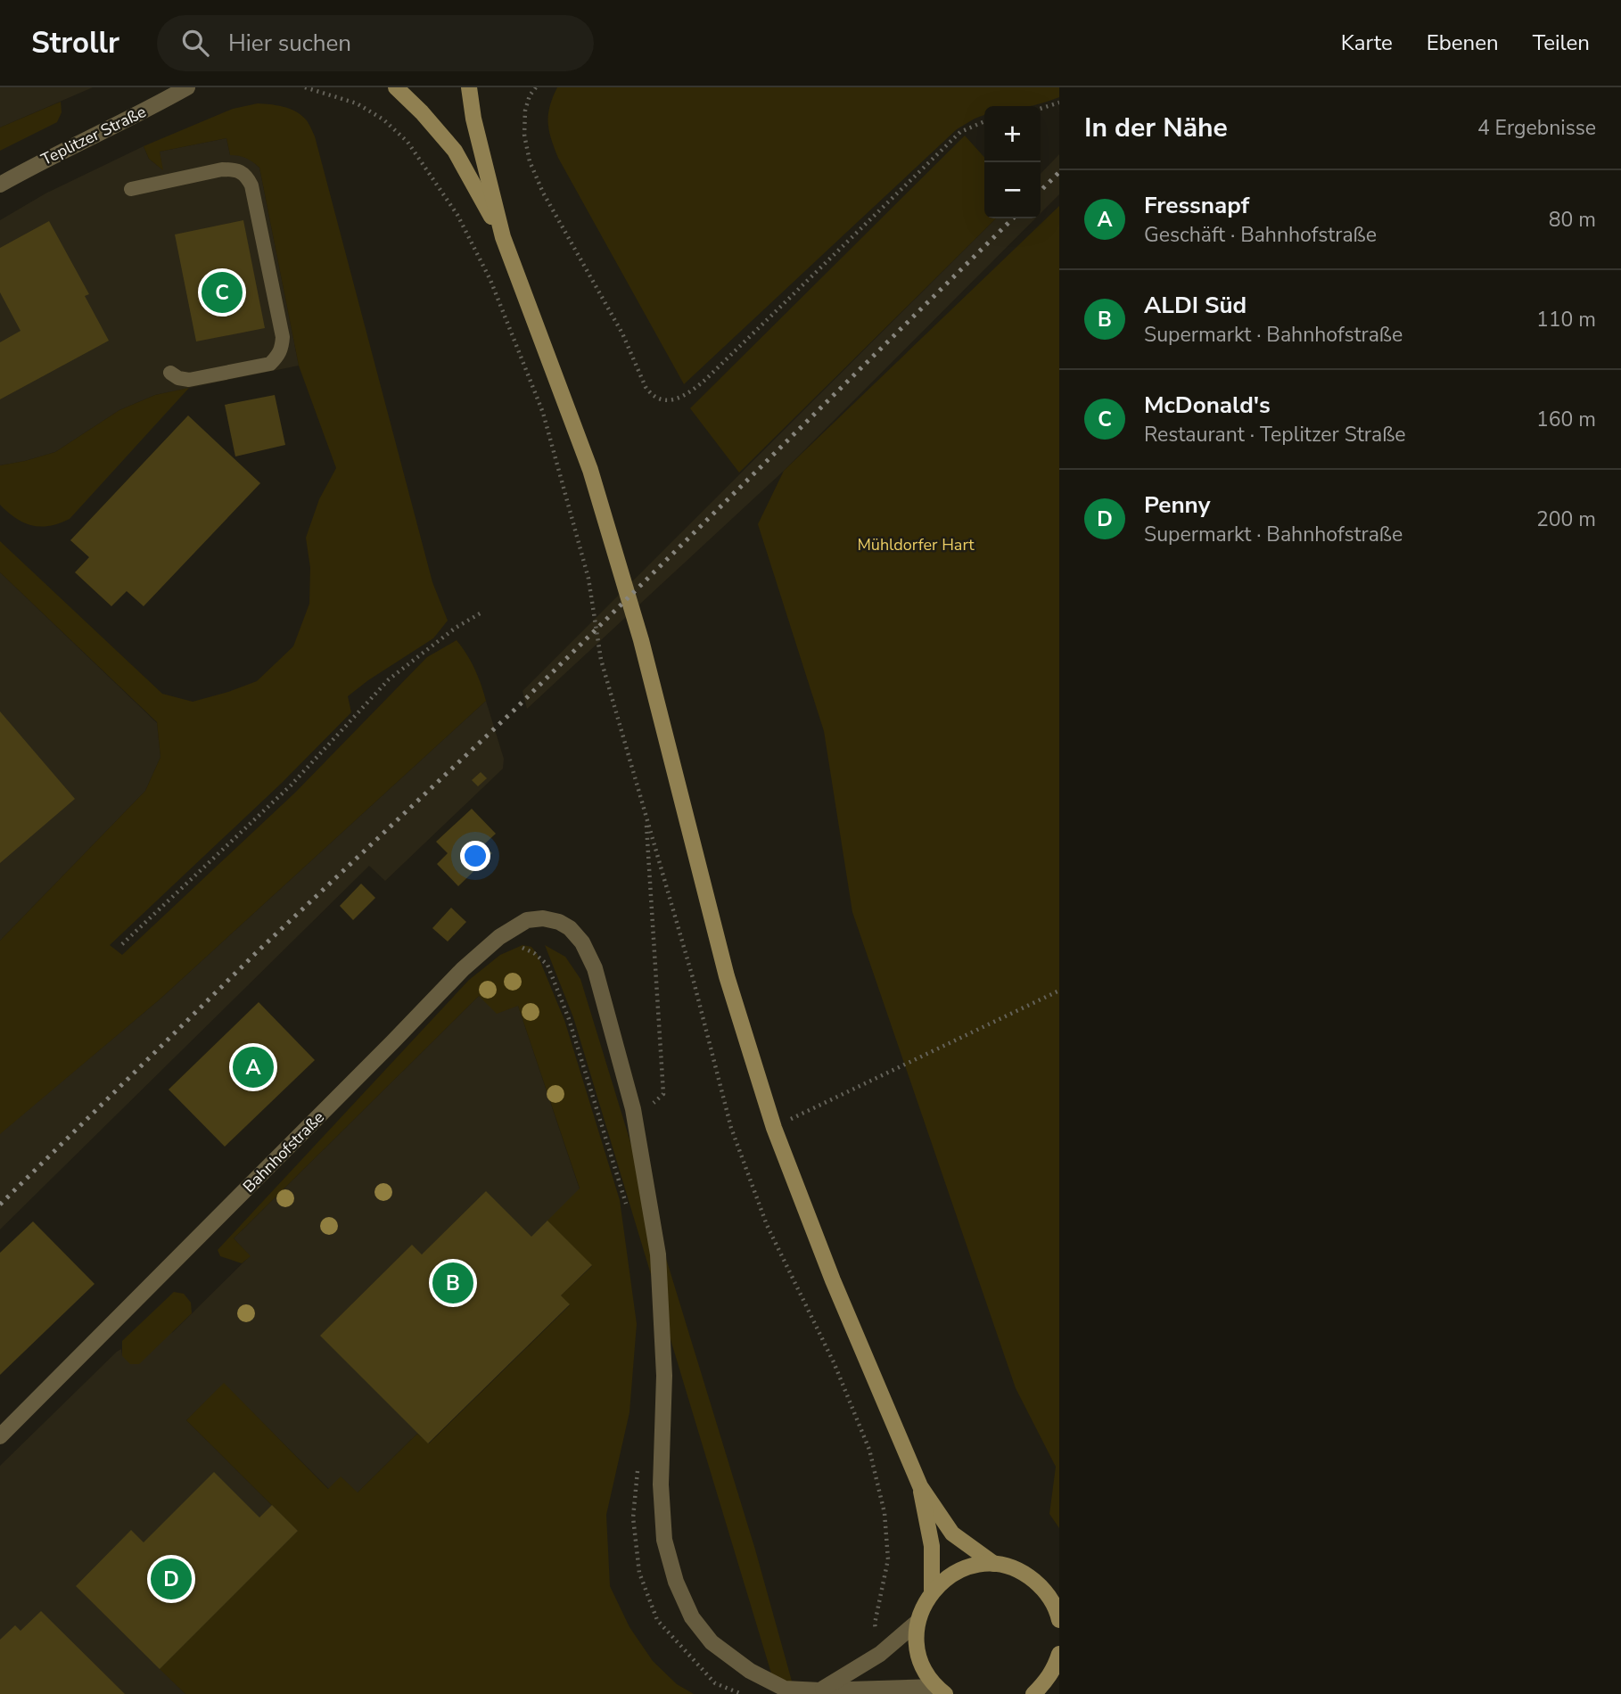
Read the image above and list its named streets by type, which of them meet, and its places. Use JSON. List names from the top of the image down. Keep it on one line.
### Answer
{"streets":{"street":["Teplitzer Straße","Bahnhofstraße"]},"parks":["Mühldorfer Hart"],"page":{"header":"Strollr","search":"Hier suchen","nav":["Karte","Ebenen","Teilen"],"heading":["In der Nähe","4 Ergebnisse"],"map_buttons":["+","−"],"list":[{"mark":"A","name":"Fressnapf","note":"Geschäft · Bahnhofstraße","value":"80 m"},{"mark":"B","name":"ALDI Süd","note":"Supermarkt · Bahnhofstraße","value":"110 m"},{"mark":"C","name":"McDonald's","note":"Restaurant · Teplitzer Straße","value":"160 m"},{"mark":"D","name":"Penny","note":"Supermarkt · Bahnhofstraße","value":"200 m"}],"pins":["C","A","B","D"]}}
